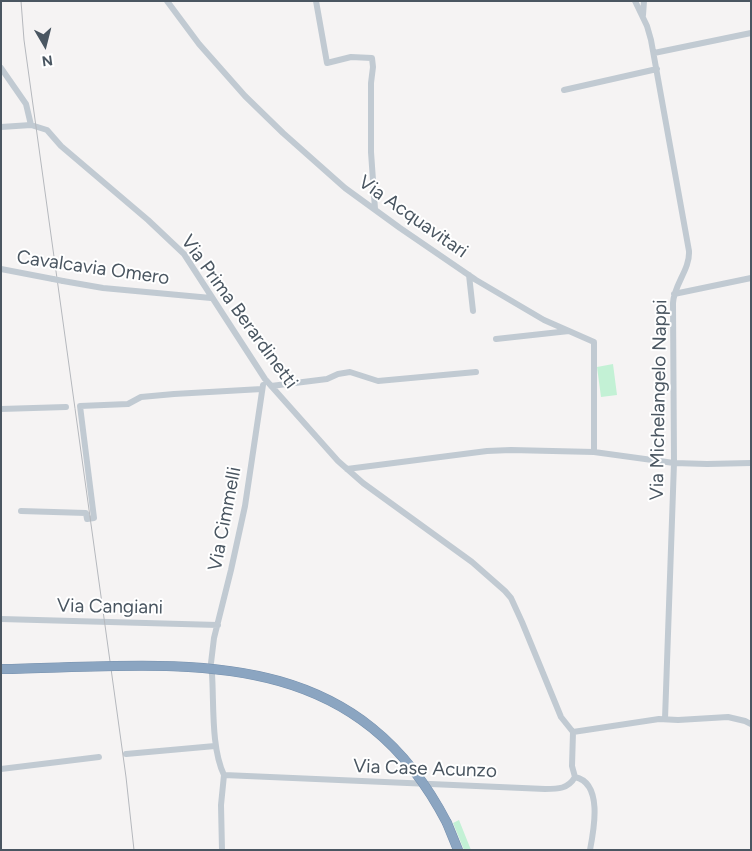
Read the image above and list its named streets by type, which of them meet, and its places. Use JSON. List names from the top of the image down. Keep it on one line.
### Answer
{"streets":{"street":["Via Acquavitari","Cavalcavia Omero","Via Prima Berardinetti","Via Michelangelo Nappi","Via Cimmelli","Via Cangiani","Via Case Acunzo"]},"crossings":[["Cavalcavia Omero","Via Prima Berardinetti"],["Via Prima Berardinetti","Via Cimmelli"],["Via Cimmelli","Via Cangiani"]],"north":"bottom"}
